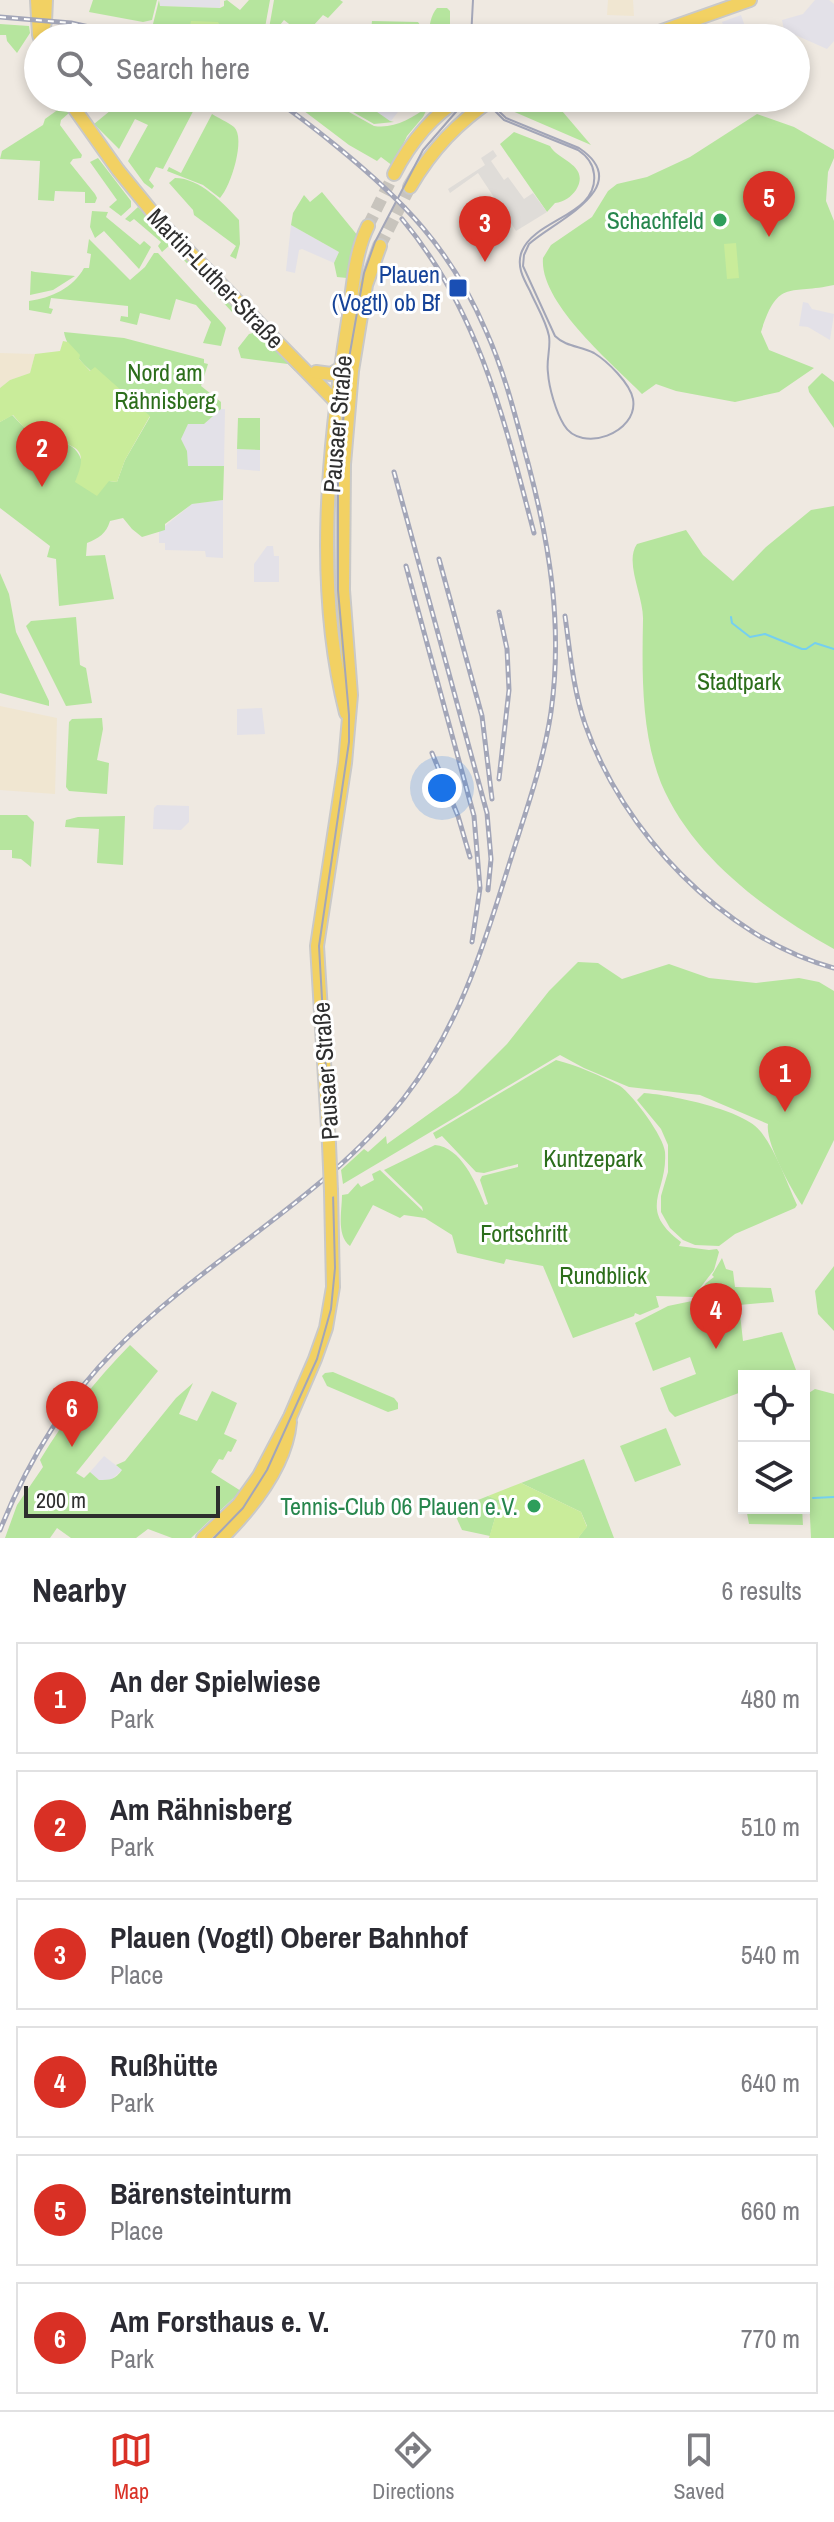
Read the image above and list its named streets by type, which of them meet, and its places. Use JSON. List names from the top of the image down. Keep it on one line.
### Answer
{"streets":{"main road":["Martin-Luther-Straße","Pausaer Straße"]},"crossings":[["Martin-Luther-Straße","Pausaer Straße"]],"parks":["Nord am Rähnisberg","Stadtpark","Kuntzepark","Fortschritt","Rundblick"],"places":{"other":["Schachfeld","Tennis-Club 06 Plauen e.V."],"transit":["Plauen (Vogtl) ob Bf"]},"scale_bar":"200 m","page":{"search":"Search here","pins":["5","3","2","1","4","6"],"scale":"200 m","heading":["Nearby","6 results"],"list":[{"mark":"1","name":"An der Spielwiese","note":"Park","value":"480 m"},{"mark":"2","name":"Am Rähnisberg","note":"Park","value":"510 m"},{"mark":"3","name":"Plauen (Vogtl) Oberer Bahnhof","note":"Place","value":"540 m"},{"mark":"4","name":"Rußhütte","note":"Park","value":"640 m"},{"mark":"5","name":"Bärensteinturm","note":"Place","value":"660 m"},{"mark":"6","name":"Am Forsthaus e. V.","note":"Park","value":"770 m"}],"nav":["Map","Directions","Saved"]}}
